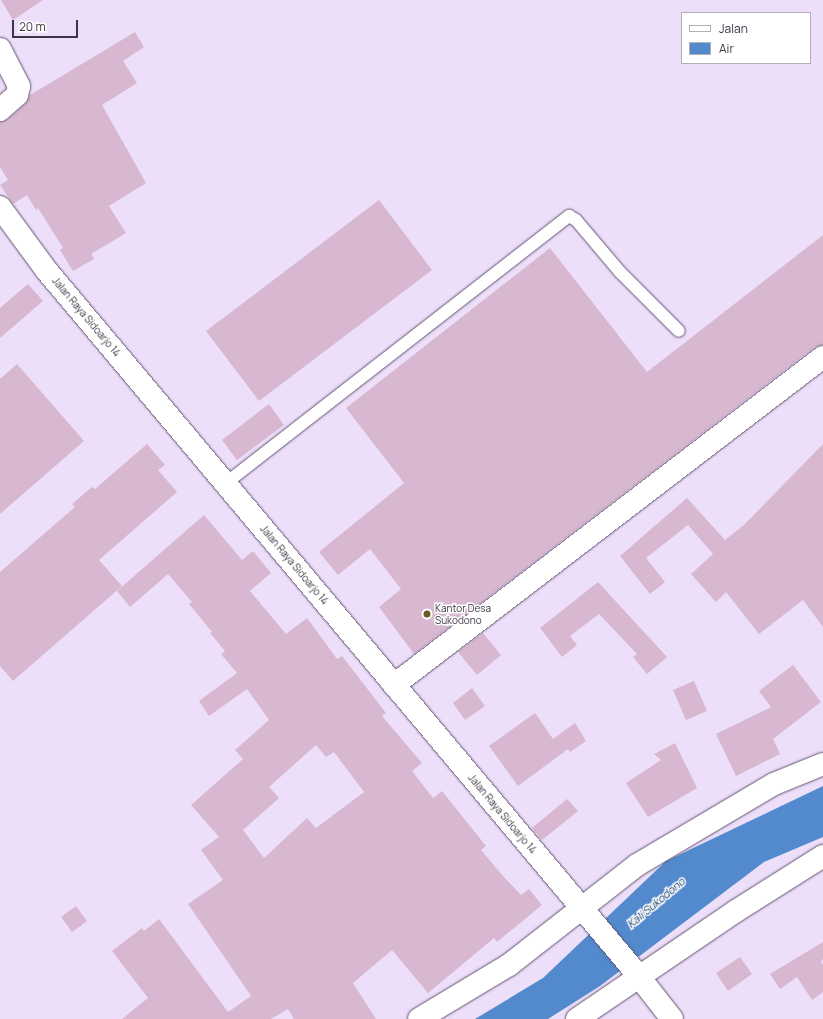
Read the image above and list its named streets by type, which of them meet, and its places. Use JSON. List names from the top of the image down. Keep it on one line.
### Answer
{"streets":{"main road":["Jalan Raya Sidoarjo 14"]},"water":["Kali Sukodono"],"places":["Kantor Desa Sukodono"],"legend":["Jalan","Air"],"scale_bar":"20 m"}
